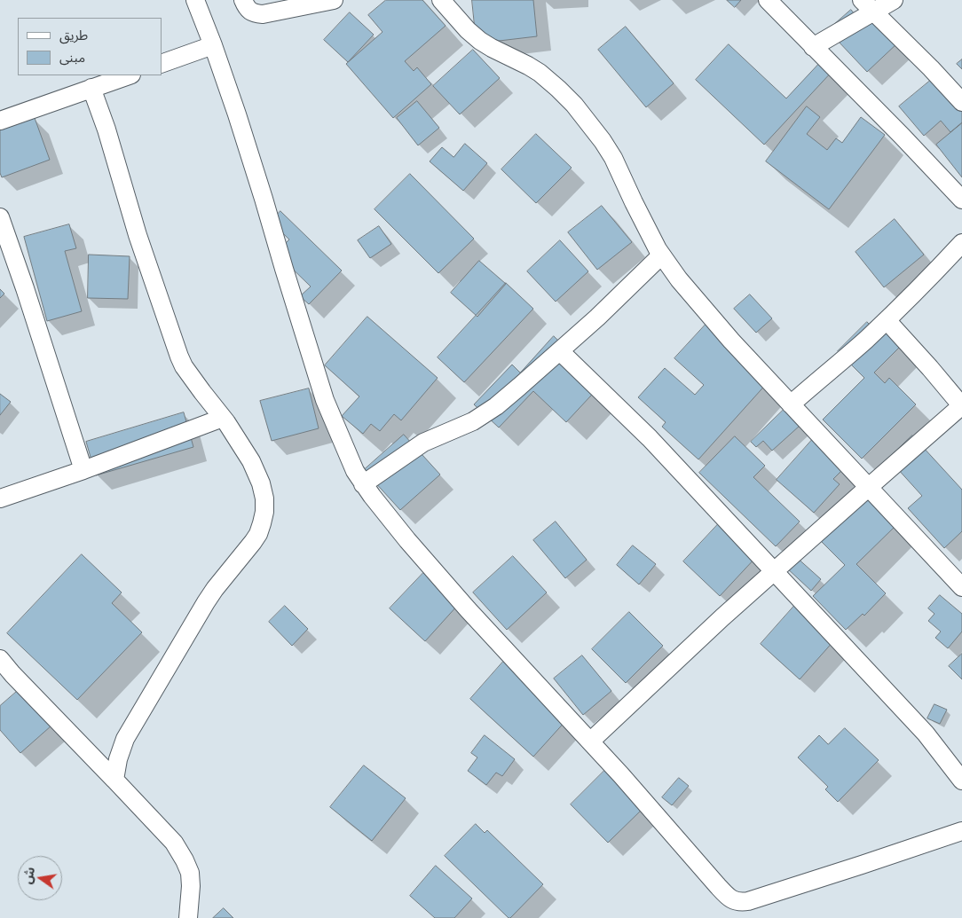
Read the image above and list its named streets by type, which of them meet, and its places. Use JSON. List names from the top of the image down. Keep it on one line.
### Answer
{"legend":["طريق","مبنى"],"north":"left"}
